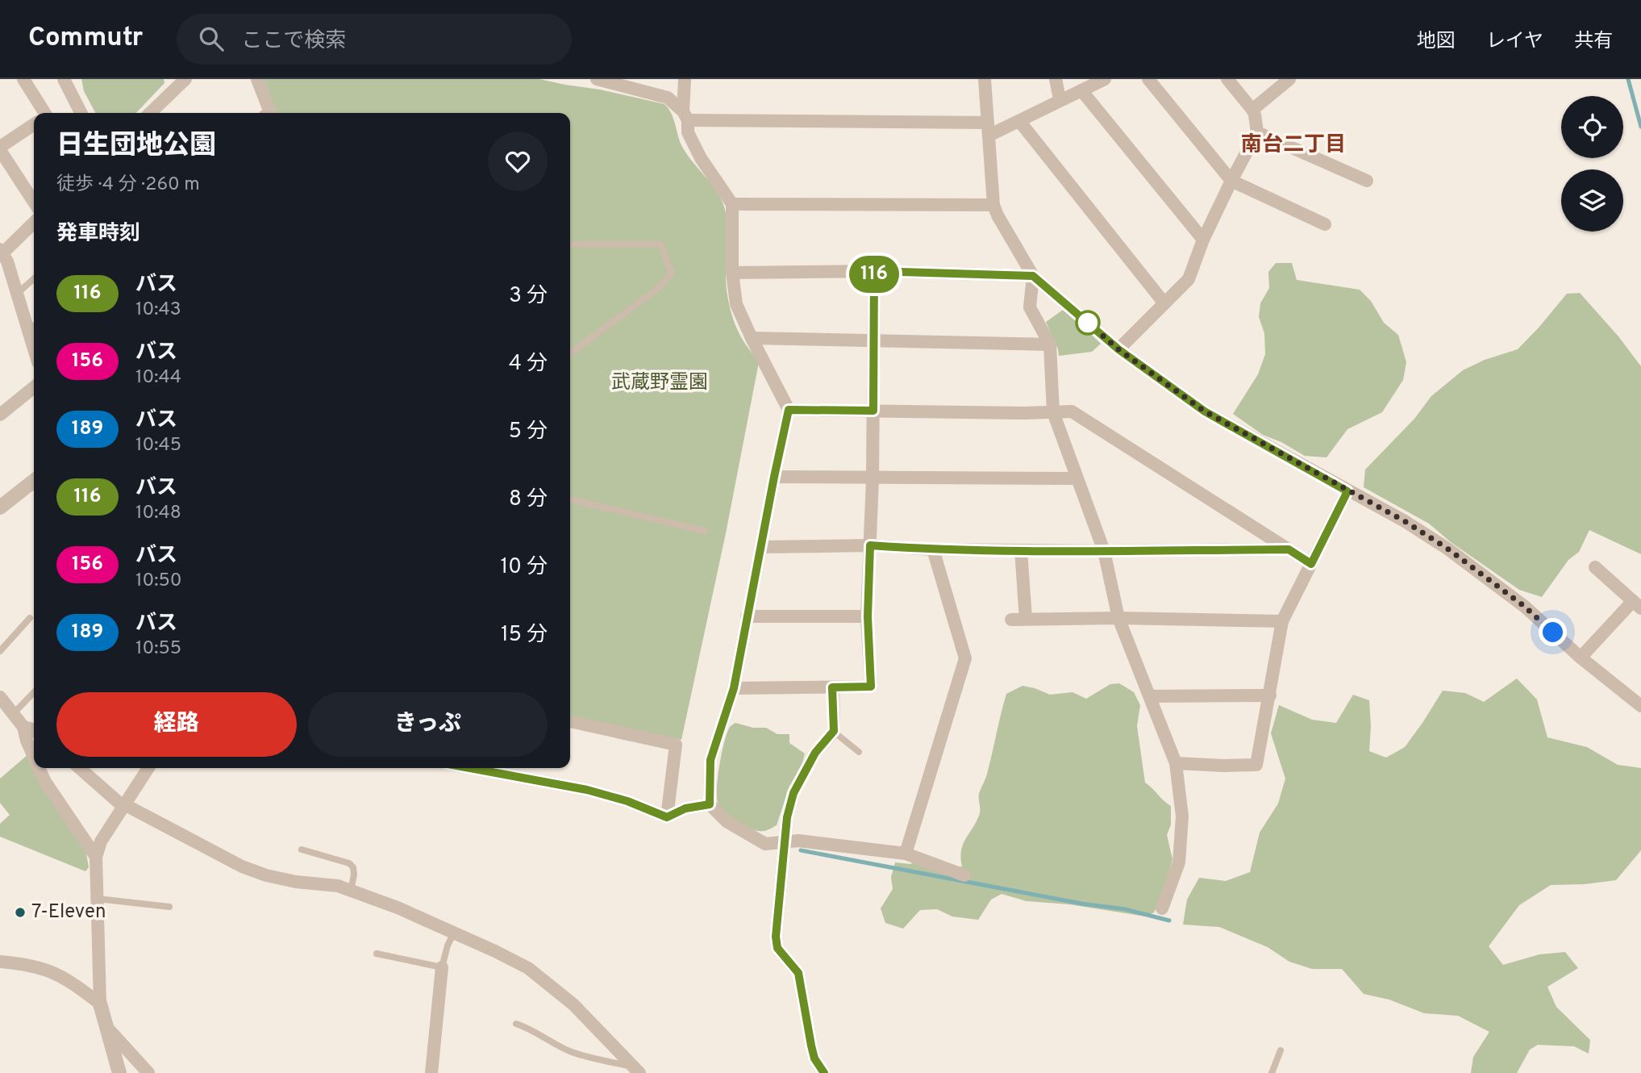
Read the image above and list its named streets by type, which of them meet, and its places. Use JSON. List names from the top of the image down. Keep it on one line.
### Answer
{"districts":["南台二丁目"],"parks":["武蔵野霊園"],"places":["7-Eleven"],"lines":["bus line 116"],"page":{"header":"Commutr","search":"ここで検索","nav":["地図","レイヤ","共有"],"on_map":"116","heading":[["日生団地公園","徒歩 · 4 分 · 260 m"],"発車時刻"],"list":[{"mark":"116","name":"バス","note":"10:43","value":"3 分"},{"mark":"156","name":"バス","note":"10:44","value":"4 分"},{"mark":"189","name":"バス","note":"10:45","value":"5 分"},{"mark":"116","name":"バス","note":"10:48","value":"8 分"},{"mark":"156","name":"バス","note":"10:50","value":"10 分"},{"mark":"189","name":"バス","note":"10:55","value":"15 分"}],"buttons":["経路","きっぷ"]}}
